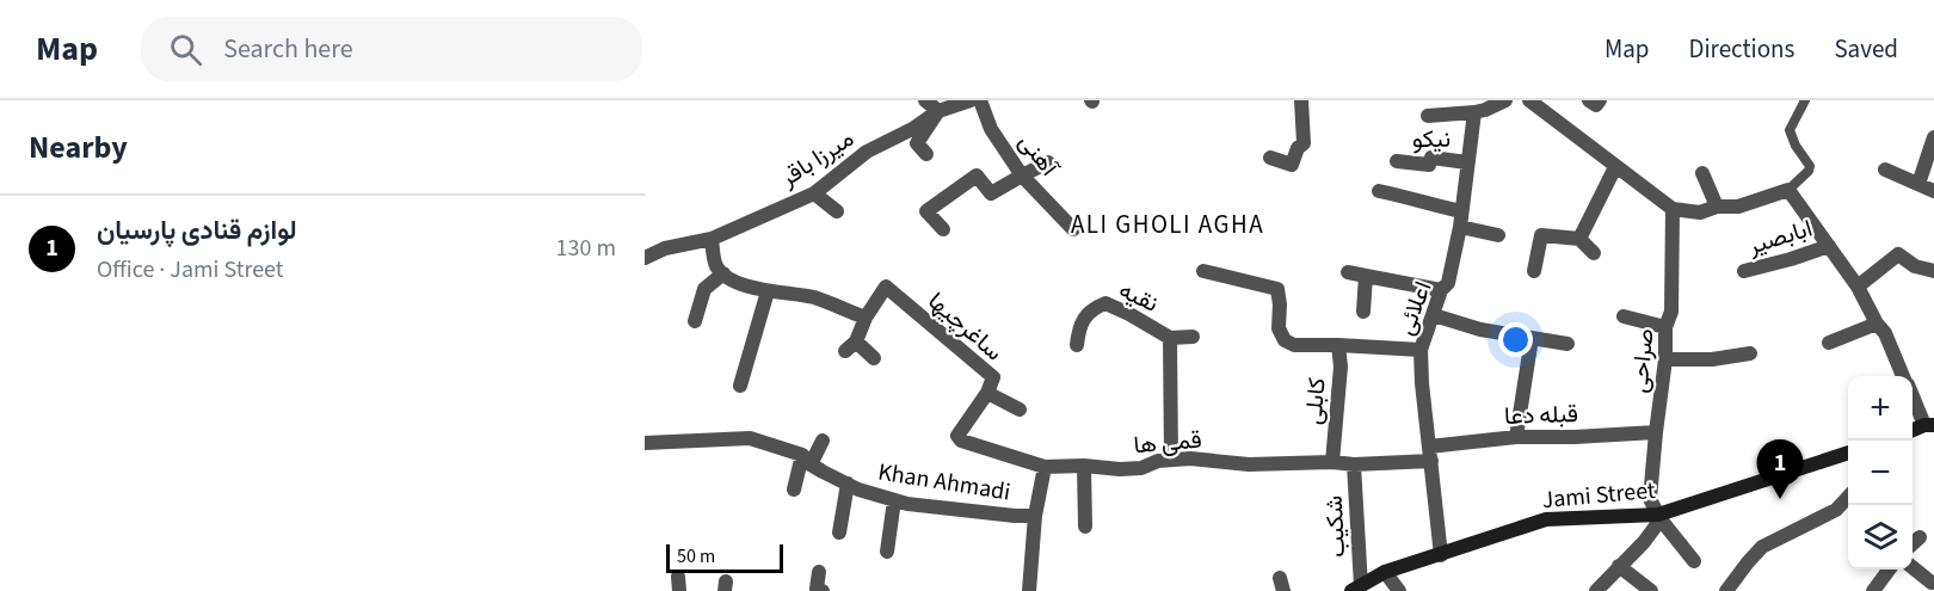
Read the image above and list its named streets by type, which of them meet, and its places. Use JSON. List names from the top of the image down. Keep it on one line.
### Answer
{"streets":{"street":["نیکو","آهنی","میرزا باقر","ابابصیر","نقیه","اعلائی","ساغرچیها","صراحی","کابلی","قبله دعا","قمی ها","Khan Ahmadi","Jami Street","شکیب"]},"crossings":[["نیکو","اعلائی"],["نقیه","قمی ها"],["اعلائی","قبله دعا"],["اعلائی","قمی ها"],["اعلائی","Jami Street"],["ساغرچیها","قمی ها"],["صراحی","قبله دعا"],["صراحی","Jami Street"],["کابلی","قمی ها"],["قبله دعا","قمی ها"],["قمی ها","شکیب"],["Jami Street","شکیب"]],"districts":["ALI GHOLI AGHA"],"scale_bar":"50 m","page":{"header":"Map","search":"Search here","nav":["Map","Directions","Saved"],"heading":"Nearby","list":[{"mark":"1","name":"لوازم قنادی پارسیان","note":"Office · Jami Street","value":"130 m"}],"map_buttons":["+","−"],"pins":"1","scale":"50 m"}}
